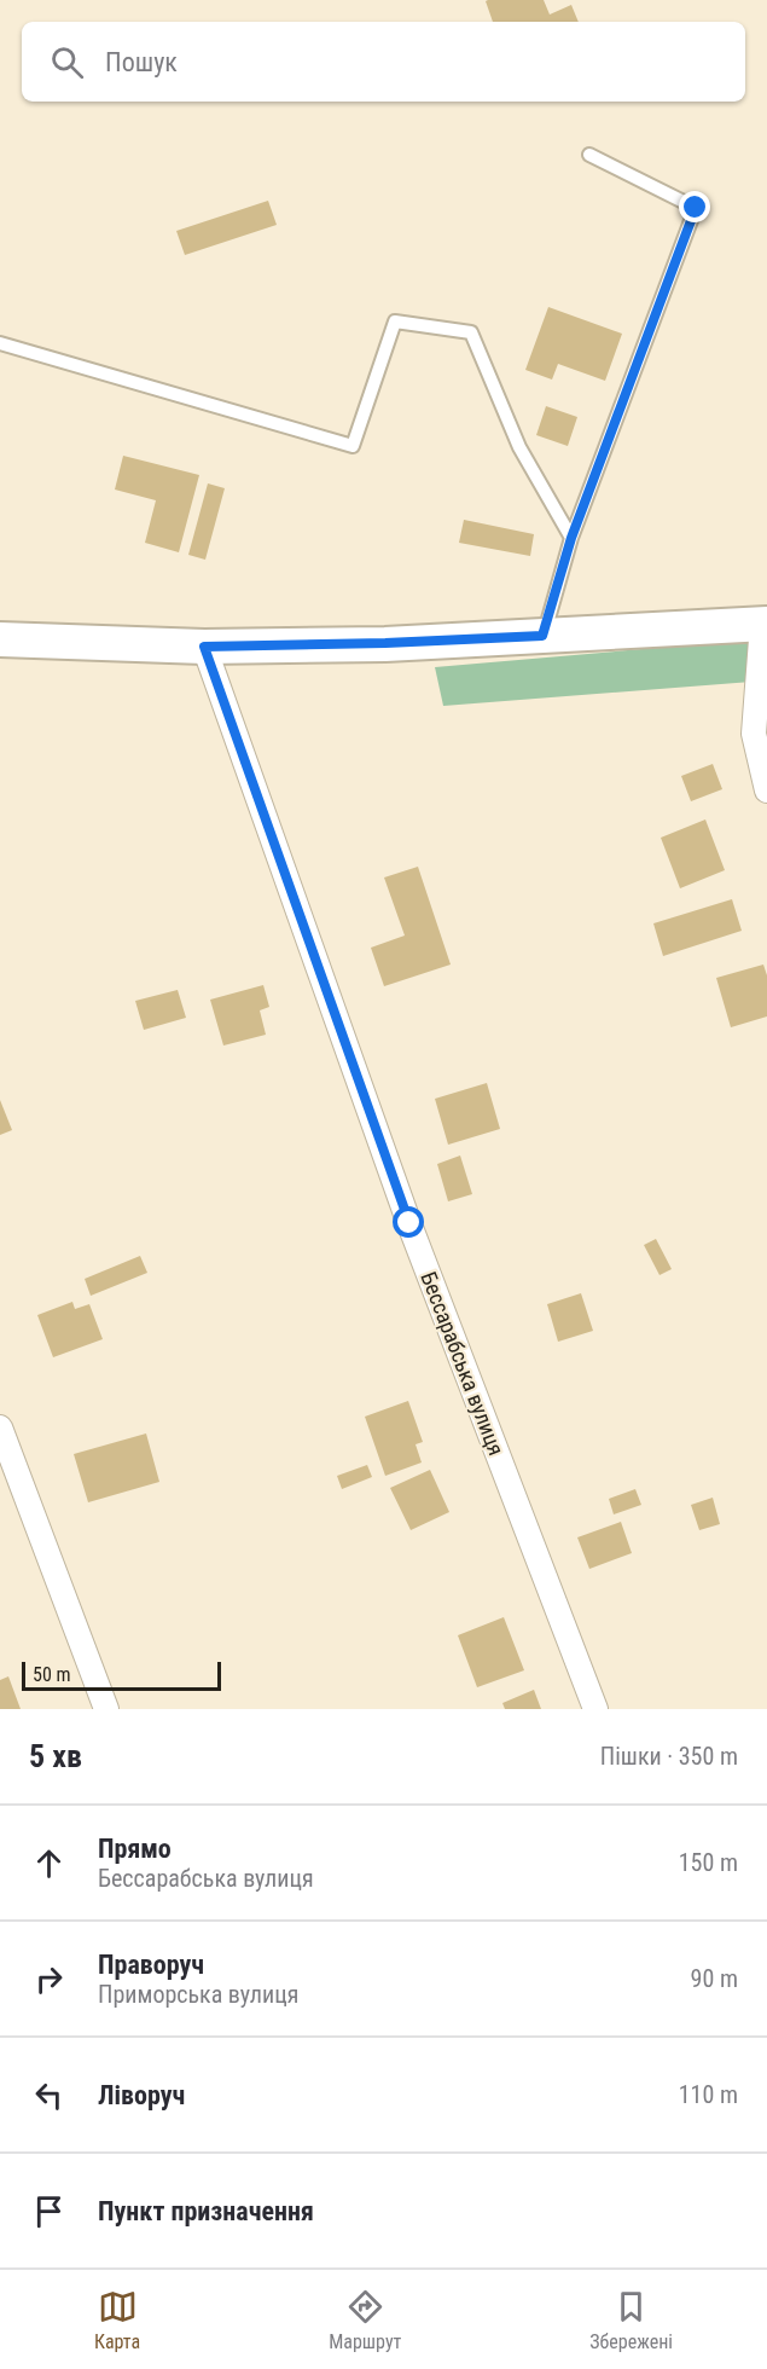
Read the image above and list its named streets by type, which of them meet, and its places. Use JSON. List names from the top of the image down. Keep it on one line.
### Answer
{"streets":{"street":["Бессарабська вулиця"]},"scale_bar":"50 m","page":{"search":"Пошук","scale":"50 m","heading":["5 хв","Пішки · 350 m"],"list":[["Прямо","Бессарабська вулиця","150 m"],["Праворуч","Приморська вулиця","90 m"],["Ліворуч","110 m"],"Пункт призначення"],"nav":["Карта","Маршрут","Збережені"]}}
